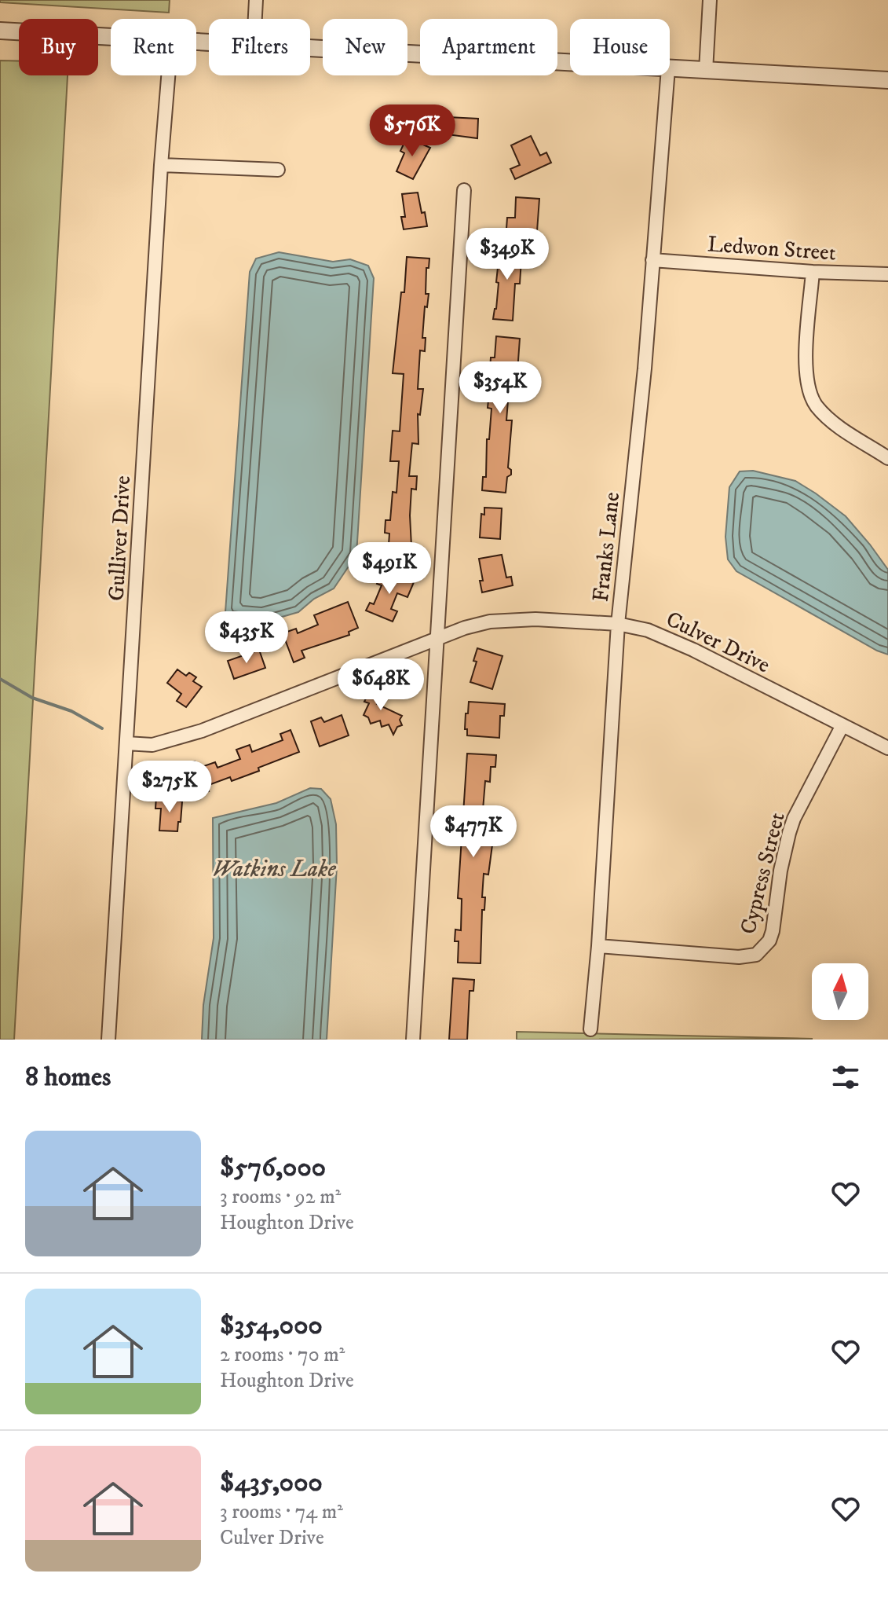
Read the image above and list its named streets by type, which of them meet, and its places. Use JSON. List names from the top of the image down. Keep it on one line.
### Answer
{"streets":{"street":["Ledwon Street","Gulliver Drive","Franks Lane","Culver Drive","Cypress Street"]},"crossings":[["Ledwon Street","Franks Lane"],["Gulliver Drive","Culver Drive"],["Franks Lane","Culver Drive"],["Franks Lane","Cypress Street"],["Culver Drive","Cypress Street"]],"water":["Watkins Lake"],"north":"top","page":{"chip":["Buy","Rent","Filters","New","Apartment","House"],"price":["$576K","$349K","$354K","$491K","$435K","$648K","$275K","$477K"],"heading":"8 homes","list":[{"name":"$576,000","note":"3 rooms · 92 m² · Houghton Drive"},{"name":"$354,000","note":"2 rooms · 70 m² · Houghton Drive"},{"name":"$435,000","note":"3 rooms · 74 m² · Culver Drive"}]}}
